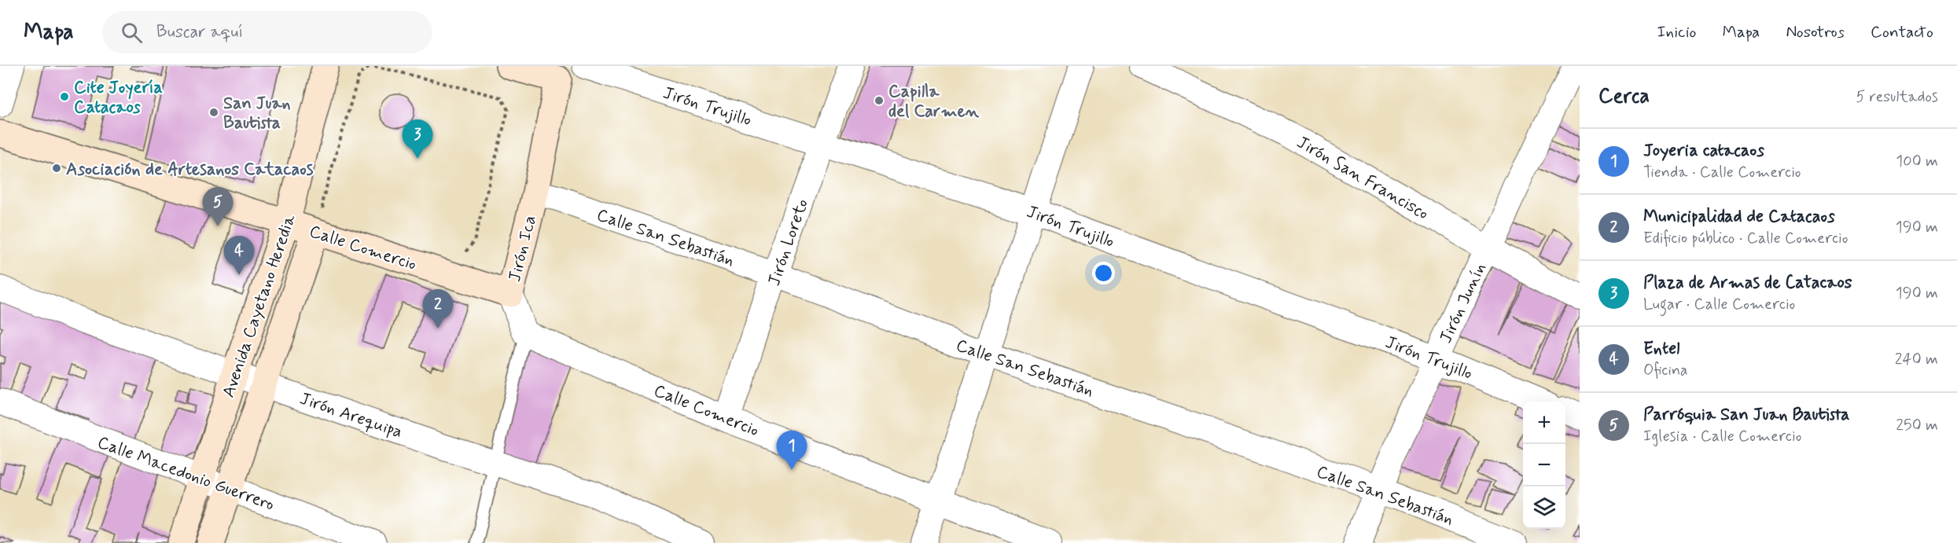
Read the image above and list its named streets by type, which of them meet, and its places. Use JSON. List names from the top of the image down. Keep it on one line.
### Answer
{"streets":{"main road":["Calle Comercio","Jirón Ica","Avenida Cayetano Heredia"],"street":["Jirón Trujillo","Jirón San Francisco","Calle San Sebastián","Jirón Loreto","Jirón Junín","Jirón Arequipa","Calle Macedonio Guerrero"]},"crossings":[["Jirón Trujillo","Jirón Loreto"],["Jirón Trujillo","Jirón Junín"],["Jirón San Francisco","Jirón Junín"],["Calle San Sebastián","Jirón Loreto"],["Calle San Sebastián","Jirón Ica"],["Calle San Sebastián","Jirón Junín"],["Jirón Loreto","Calle Comercio"],["Calle Comercio","Jirón Ica"],["Calle Comercio","Avenida Cayetano Heredia"],["Avenida Cayetano Heredia","Jirón Arequipa"],["Avenida Cayetano Heredia","Calle Macedonio Guerrero"]],"places":["Cite Joyería Catacaos","Capilla del Carmen","San Juan Bautista","Asociación de Artesanos Catacaos"],"page":{"header":"Mapa","search":"Buscar aquí","nav":["Inicio","Mapa","Nosotros","Contacto"],"heading":["Cerca","5 resultados"],"pins":["3","5","4","2","1"],"list":[{"mark":"1","name":"Joyeria catacaos","note":"Tienda · Calle Comercio","value":"100 m"},{"mark":"2","name":"Municipalidad de Catacaos","note":"Edificio público · Calle Comercio","value":"190 m"},{"mark":"3","name":"Plaza de Armas de Catacaos","note":"Lugar · Calle Comercio","value":"190 m"},{"mark":"4","name":"Entel","note":"Oficina","value":"240 m"},{"mark":"5","name":"Parróquia San Juan Bautista","note":"Iglesia · Calle Comercio","value":"250 m"}],"map_buttons":["+","−"]}}
